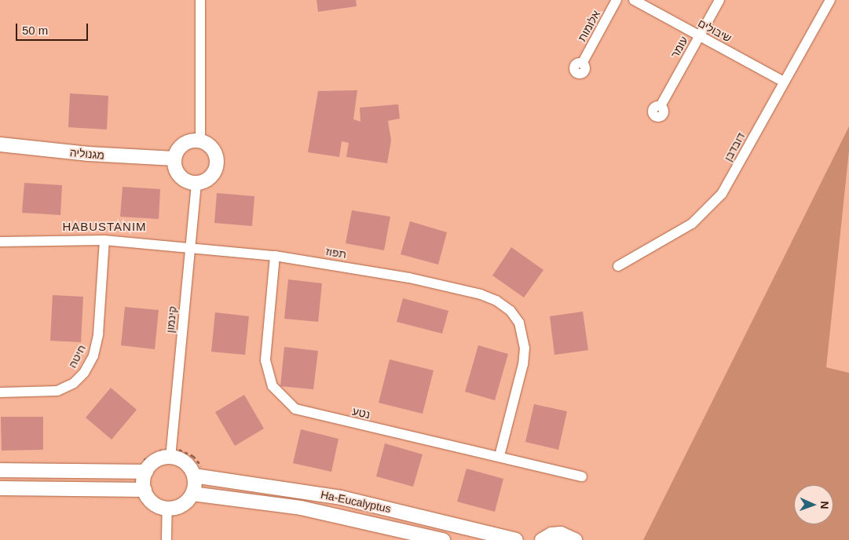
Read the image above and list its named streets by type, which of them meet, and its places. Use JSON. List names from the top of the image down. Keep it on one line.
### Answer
{"streets":{"main road":["מגנוליה","Ha-Eucalyptus"],"street":["אלומות","שיבולים","עומר","דובדבן","תפוז","קינמון","חיטה","נטע"]},"crossings":[["שיבולים","עומר"],["שיבולים","דובדבן"],["מגנוליה","קינמון"],["תפוז","קינמון"],["תפוז","חיטה"],["תפוז","נטע"],["קינמון","Ha-Eucalyptus"]],"districts":["HABUSTANIM"],"scale_bar":"50 m","north":"right"}
